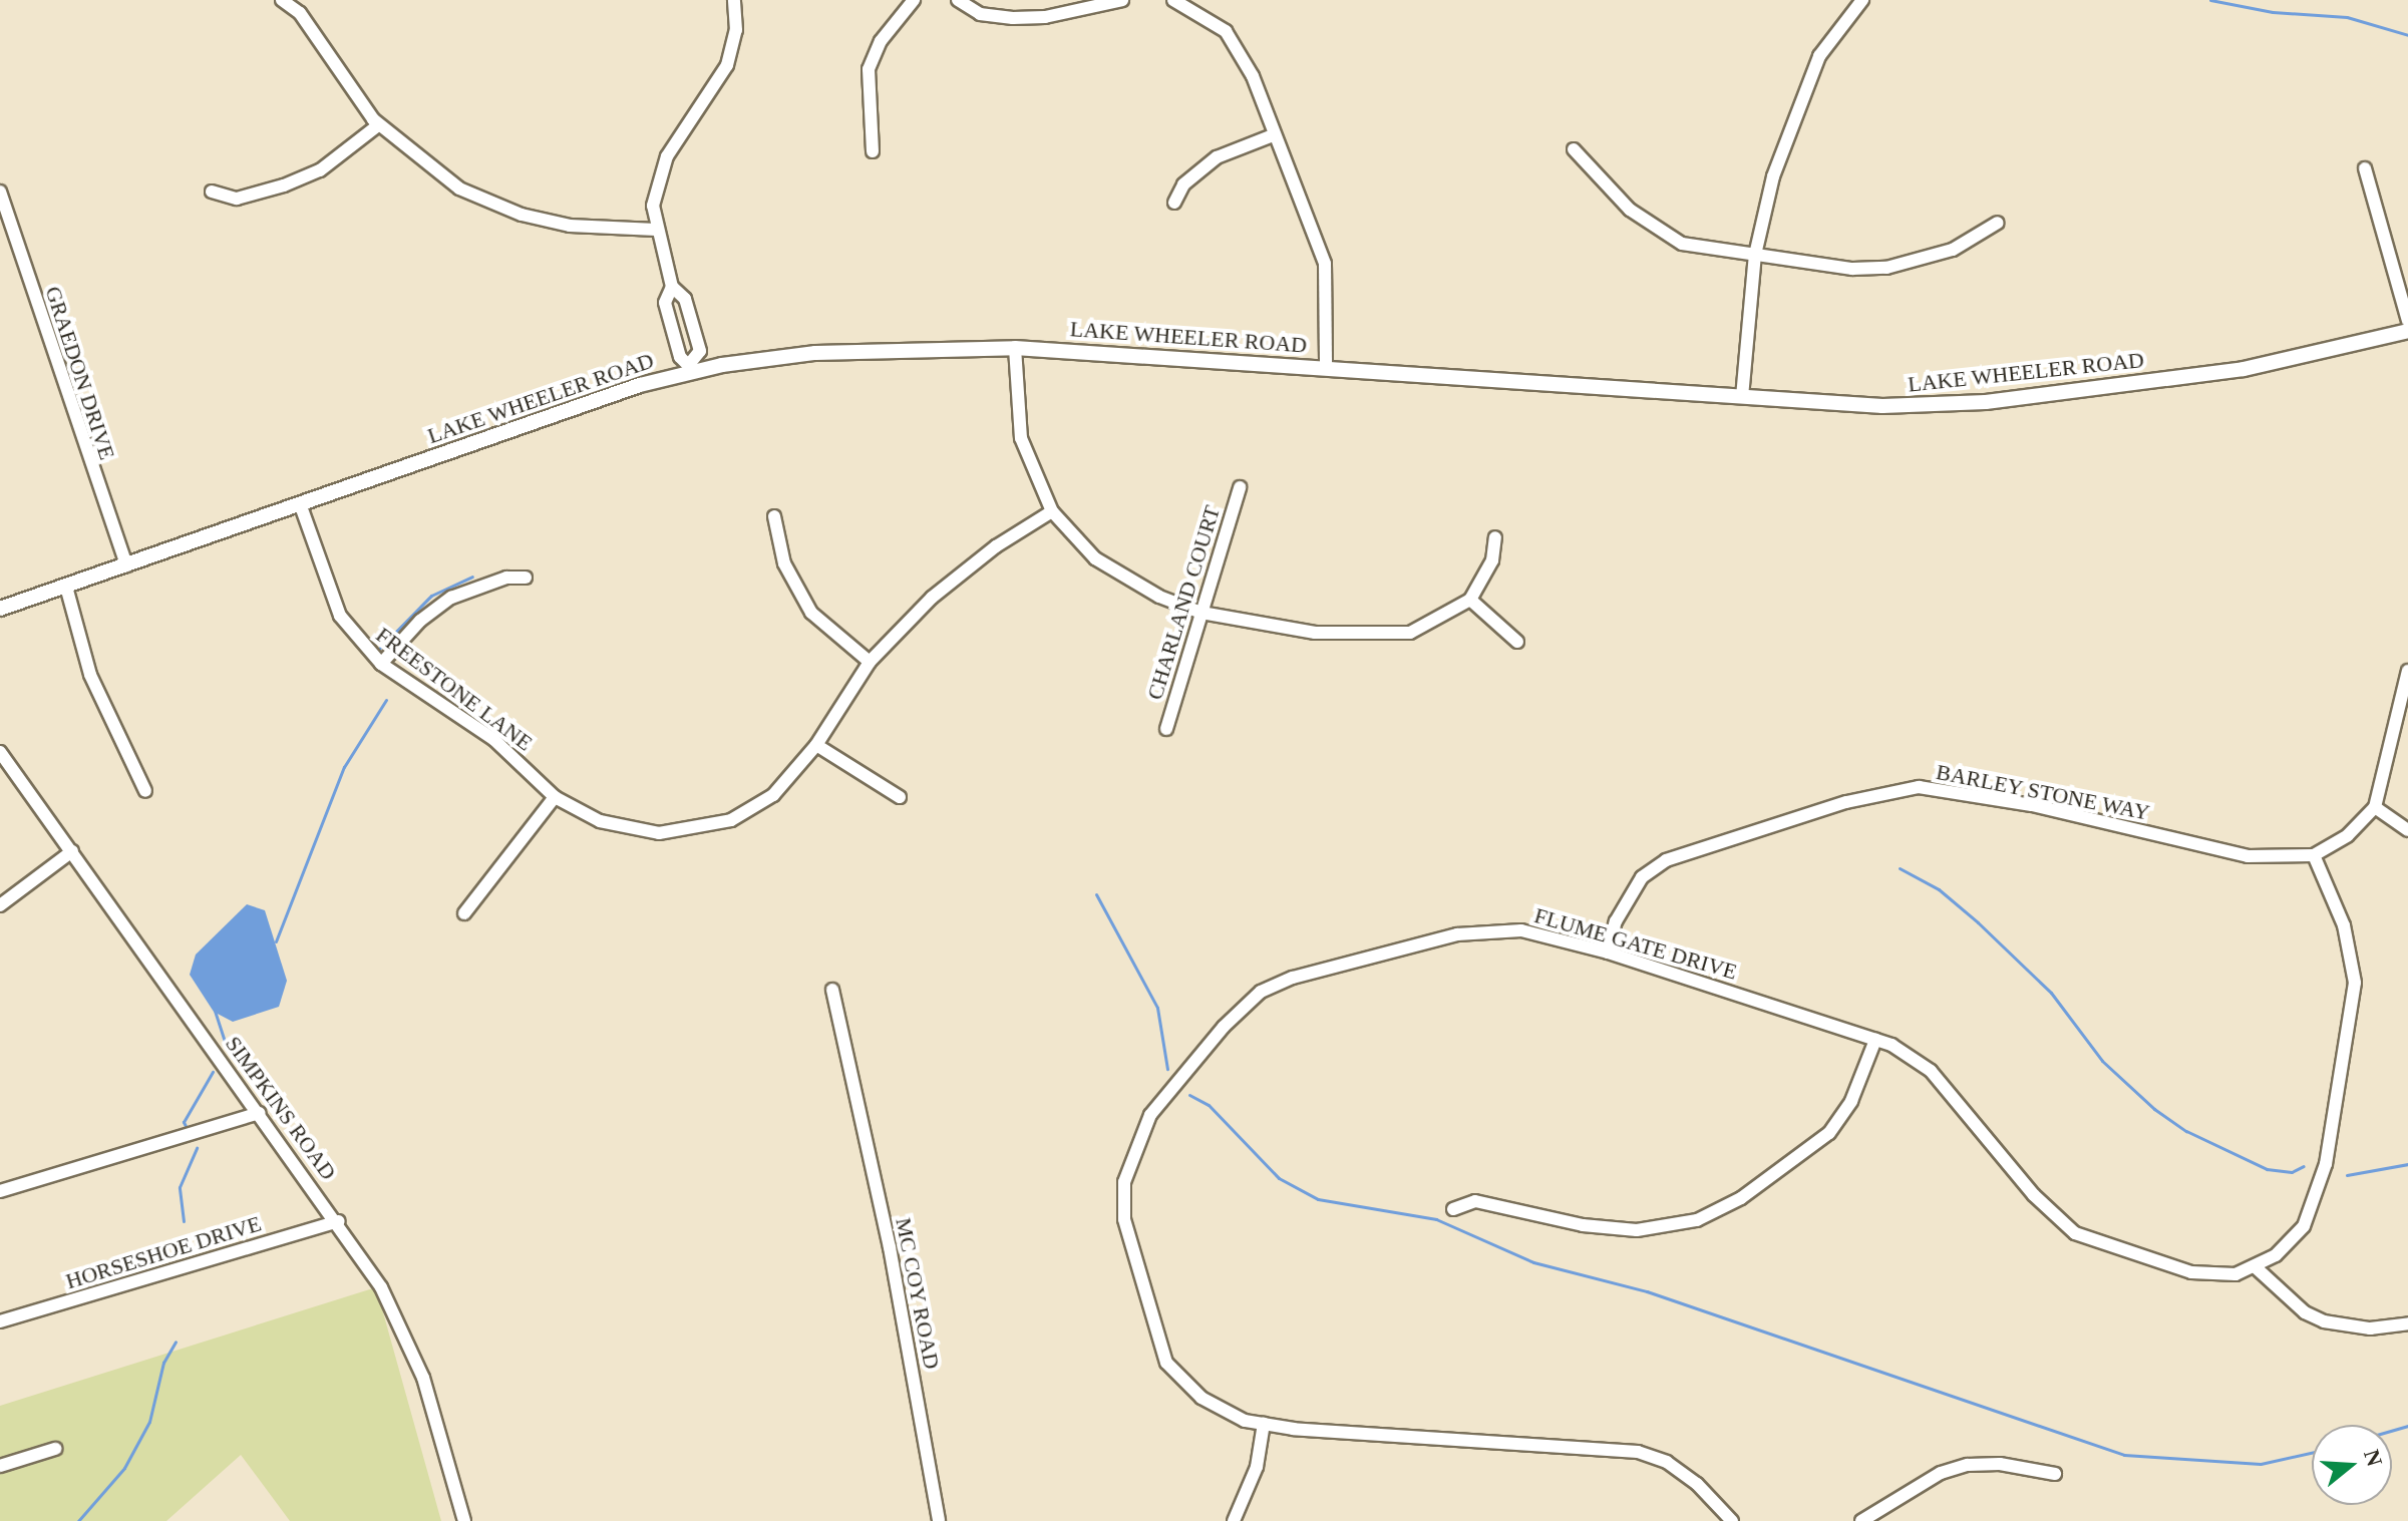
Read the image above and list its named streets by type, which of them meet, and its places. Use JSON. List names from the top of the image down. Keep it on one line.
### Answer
{"streets":{"street":["LAKE WHEELER ROAD","GRAEDON DRIVE","CHARLAND COURT","FREESTONE LANE","BARLEY STONE WAY","FLUME GATE DRIVE","SIMPKINS ROAD","HORSESHOE DRIVE","MC COY ROAD"]},"crossings":[["LAKE WHEELER ROAD","GRAEDON DRIVE"],["LAKE WHEELER ROAD","FREESTONE LANE"],["BARLEY STONE WAY","FLUME GATE DRIVE"],["SIMPKINS ROAD","HORSESHOE DRIVE"]],"north":"right"}
